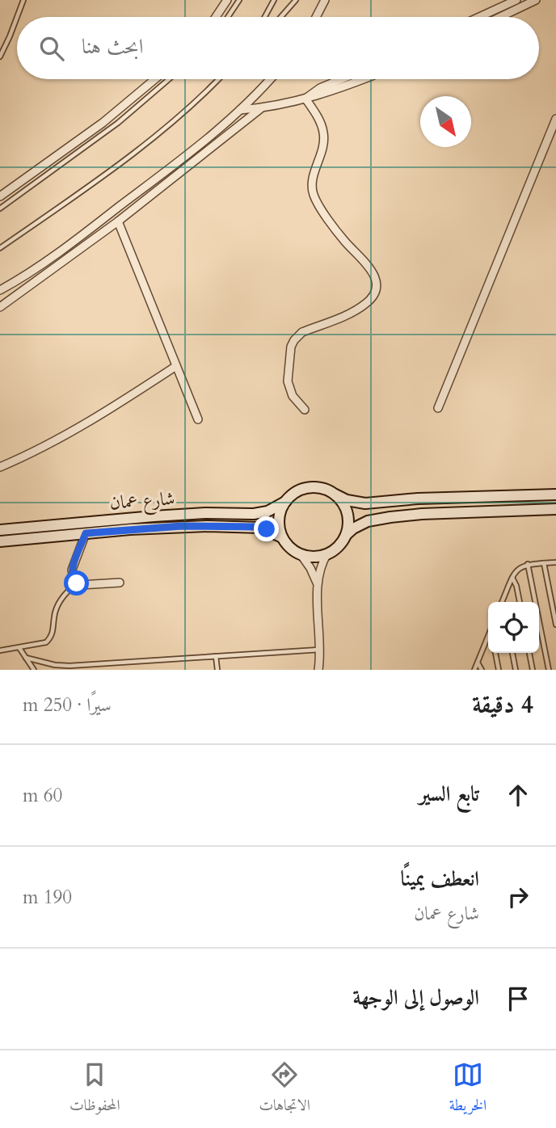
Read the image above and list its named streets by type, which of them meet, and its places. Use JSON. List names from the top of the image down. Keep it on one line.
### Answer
{"streets":{"main road":["شارع عمان"]},"north":"bottom right","page":{"search":"ابحث هنا","heading":["4 دقيقة","سيرًا · 250 m"],"list":[["تابع السير","60 m"],["انعطف يمينًا","شارع عمان","190 m"],"الوصول إلى الوجهة"],"nav":["الخريطة","الاتجاهات","المحفوظات"]}}
